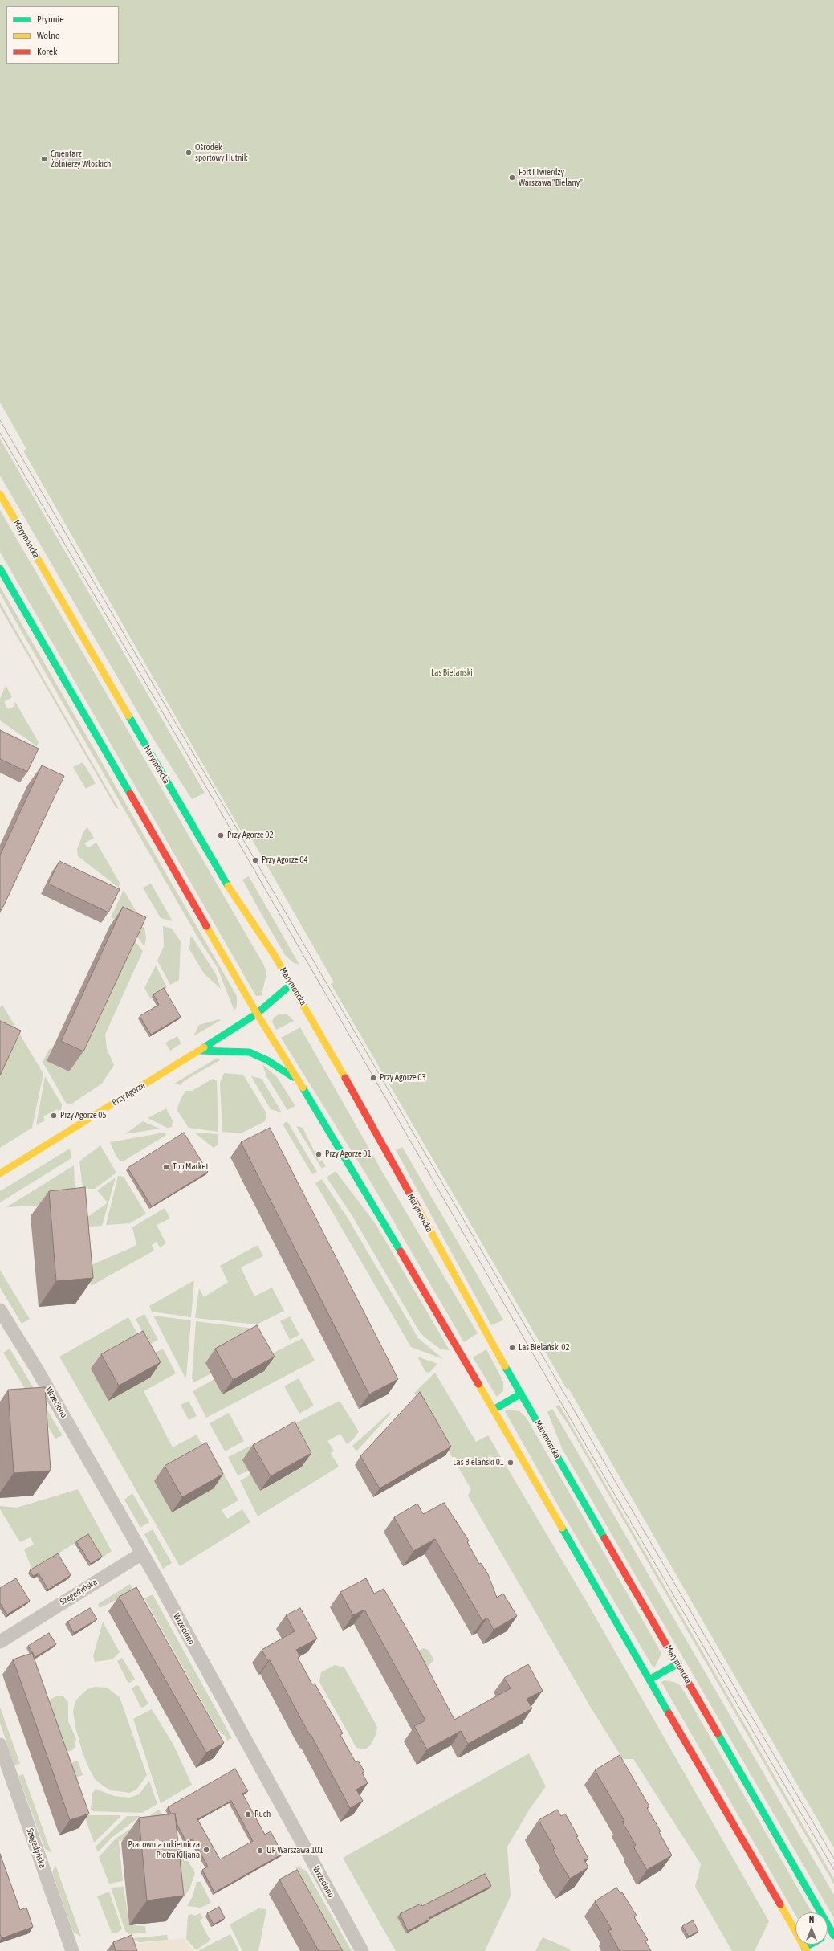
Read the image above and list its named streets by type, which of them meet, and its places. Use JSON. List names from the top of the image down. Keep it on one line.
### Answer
{"streets":{"main road":["Marymoncka","Przy Agorze"],"street":["Wrzeciono","Szegedyńska"]},"crossings":[["Marymoncka","Przy Agorze"],["Wrzeciono","Szegedyńska"]],"parks":["Las Bielański"],"places":["Ośrodek sportowy Hutnik","Cmentarz Żołnierzy Włoskich","Fort I Twierdzy Warszawa \"Bielany\"","Przy Agorze 02","Przy Agorze 04","Przy Agorze 03","Przy Agorze 05","Przy Agorze 01","Top Market","Las Bielański 02","Las Bielański 01","Ruch","Pracownia cukiernicza Piotra Kiljana","UP Warszawa 101"],"legend":["Płynnie","Wolno","Korek"],"north":"top"}
